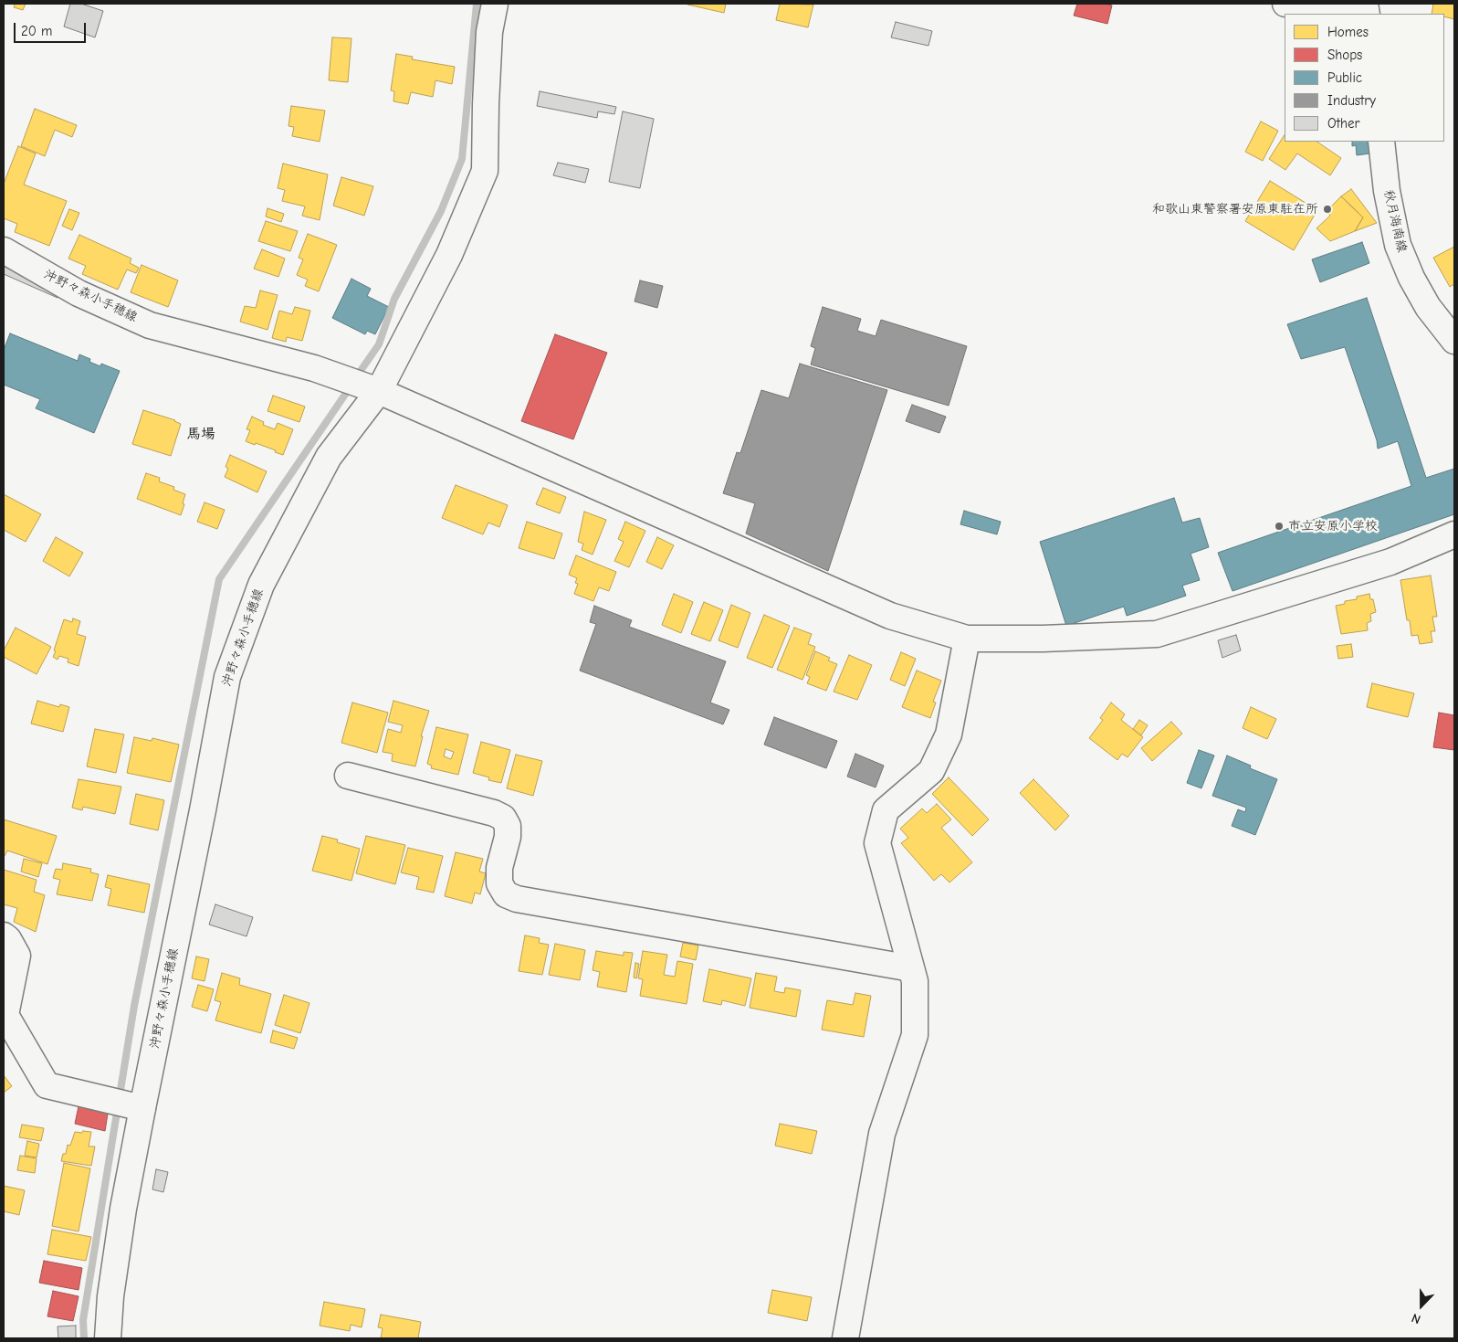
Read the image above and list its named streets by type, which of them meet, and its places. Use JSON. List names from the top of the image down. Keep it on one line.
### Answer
{"streets":{"street":["秋月海南線","沖野々森小手穂線"]},"districts":["馬場"],"places":["和歌山東警察署安原東駐在所","市立安原小学校"],"legend":["Homes","Shops","Public","Industry","Other"],"scale_bar":"20 m","north":"bottom"}
